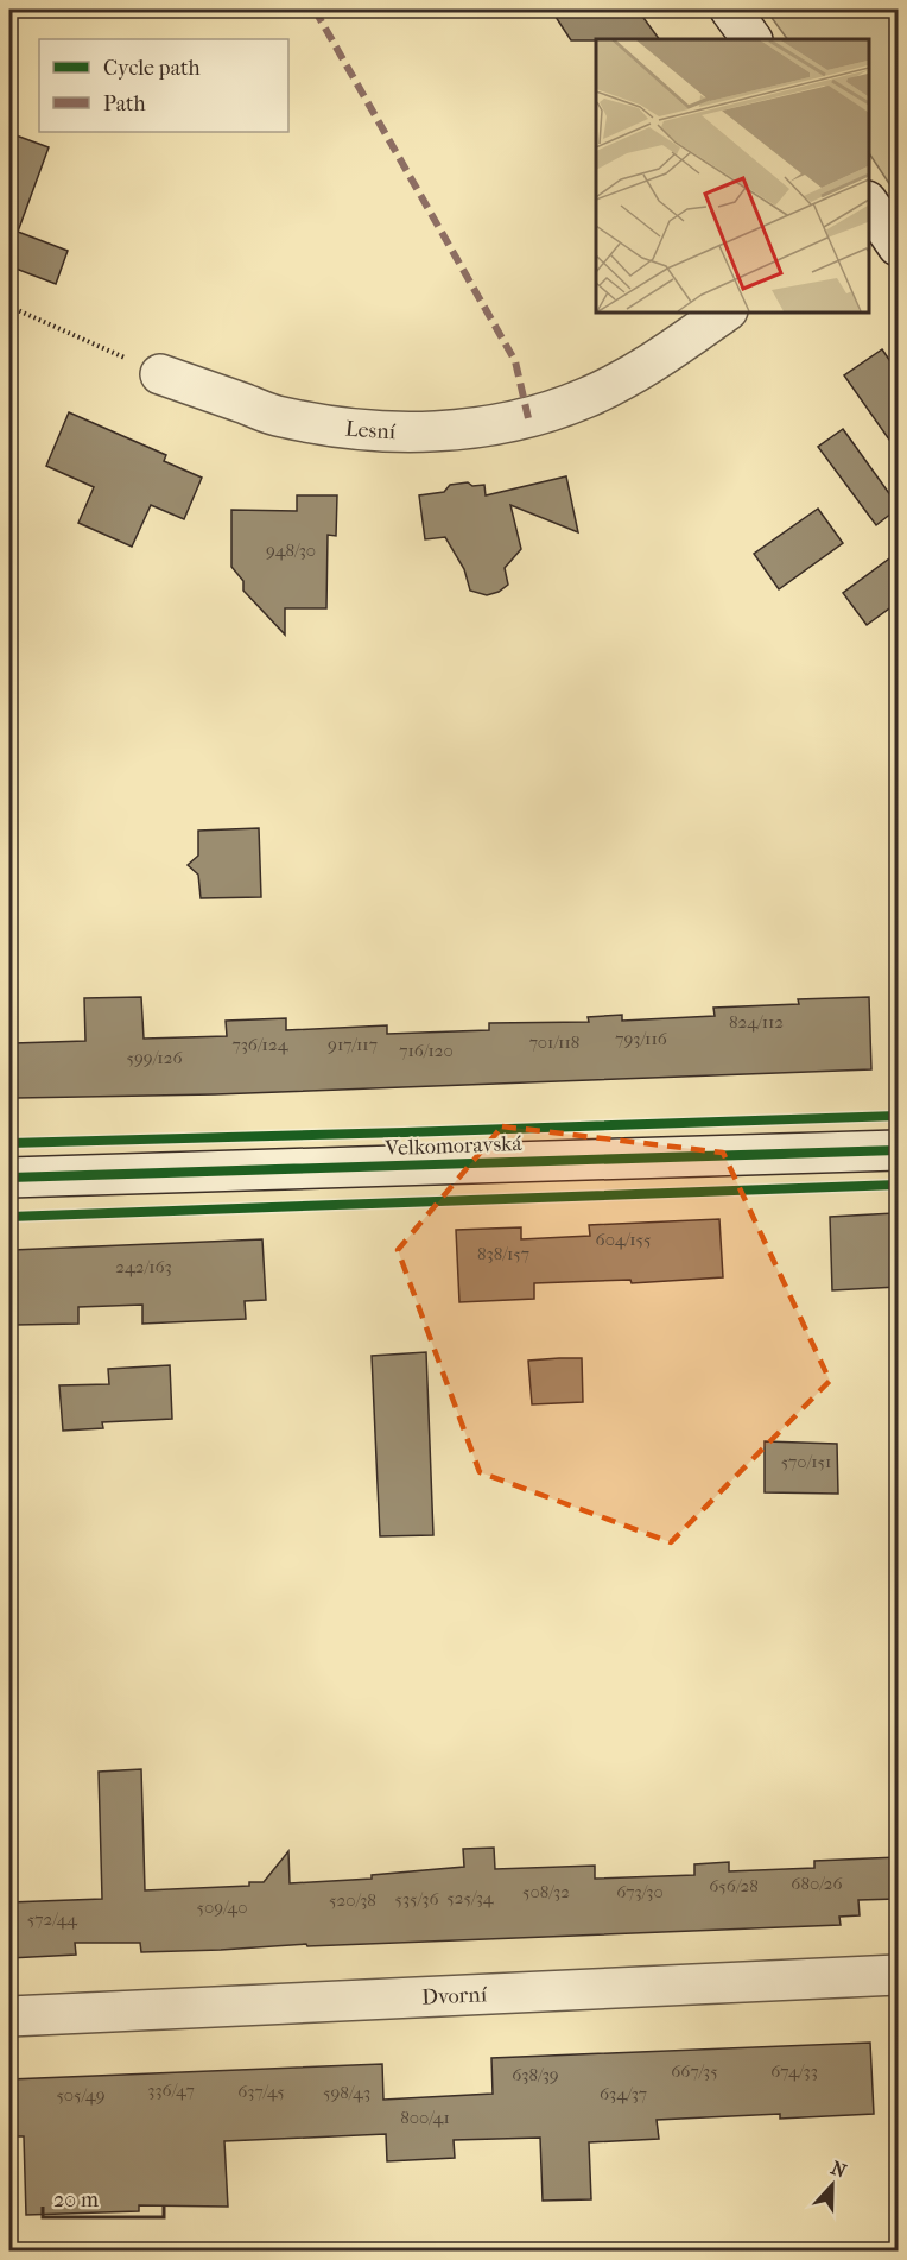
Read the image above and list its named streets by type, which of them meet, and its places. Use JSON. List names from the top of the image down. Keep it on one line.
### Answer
{"streets":{"street":["Lesní","Velkomoravská","Dvorní"]},"house_numbers":["948/30","824/112","793/116","701/118","736/124","917/117","716/120","599/126","604/155","838/157","242/163","570/151","680/26","656/28","508/32","673/30","525/34","535/36","520/38","509/40","572/44","667/35","674/33","638/39","336/47","637/45","598/43","634/37","505/49","800/41"],"legend":["Cycle path","Path"],"scale_bar":"20 m","north":"top"}
